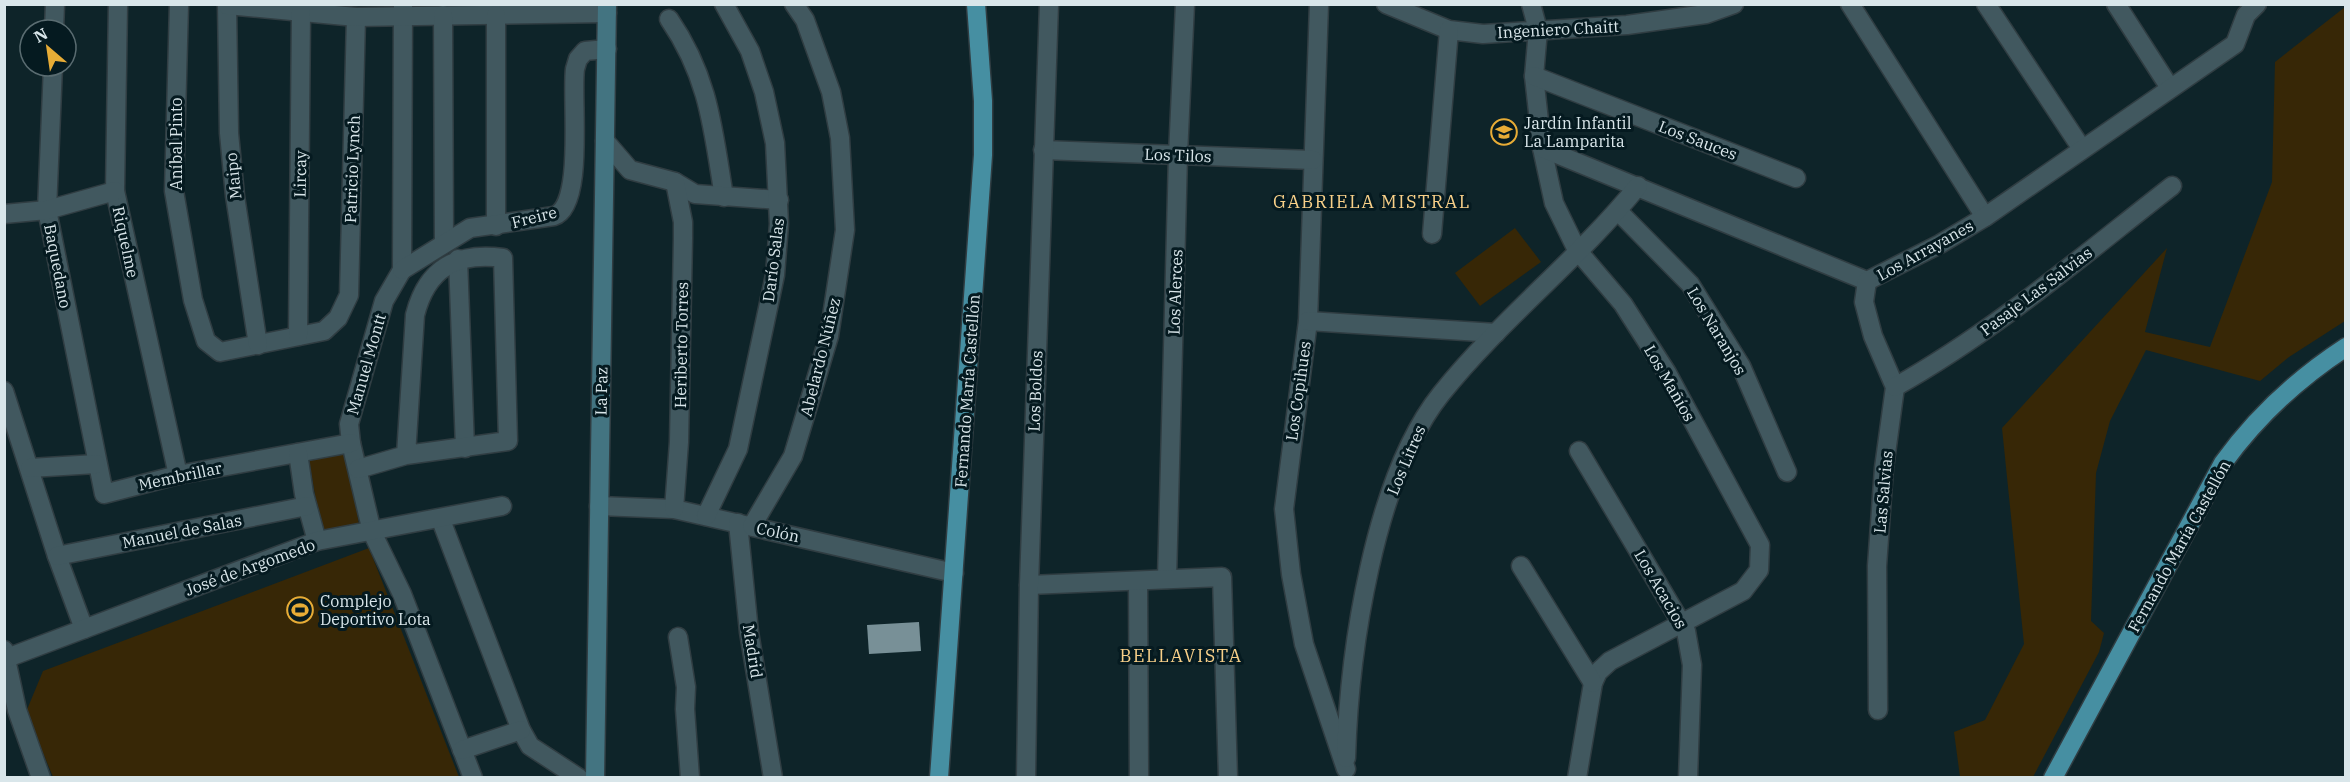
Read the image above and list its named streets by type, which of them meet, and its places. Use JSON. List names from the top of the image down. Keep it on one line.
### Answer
{"streets":{"main road":["Fernando María Castellón"],"street":["Ingeniero Chaitt","Los Sauces","Aníbal Pinto","Los Tilos","Patricio Lynch","Lircay","Maipo","Freire","Riquelme","Los Arrayanes","Darío Salas","Baquedano","Pasaje Las Salvias","Los Alerces","Los Naranjos","Heriberto Torres","Abelardo Núñez","Manuel Montt","Los Mañíos","La Paz","Los Boldos","Los Copihues","Los Litres","Membrillar","Las Salvias","Manuel de Salas","Colón","José de Argomedo","Los Acacios","Madrid"]},"crossings":[["Ingeniero Chaitt","Los Mañíos"],["Los Sauces","Los Mañíos"],["Aníbal Pinto","Maipo"],["Los Tilos","Los Alerces"],["Los Tilos","Los Boldos"],["Los Tilos","Los Copihues"],["Patricio Lynch","Lircay"],["Freire","Manuel Montt"],["Freire","La Paz"],["Riquelme","Membrillar"],["Los Arrayanes","Los Mañíos"],["Los Arrayanes","Los Litres"],["Darío Salas","Colón"],["Baquedano","Membrillar"],["Pasaje Las Salvias","Las Salvias"],["Los Naranjos","Los Litres"],["Heriberto Torres","Colón"],["Abelardo Núñez","Colón"],["Abelardo Núñez","Madrid"],["Manuel Montt","Membrillar"],["Manuel Montt","José de Argomedo"],["Los Mañíos","Los Litres"],["Los Mañíos","Los Acacios"],["La Paz","Colón"],["Fernando María Castellón","Colón"],["Los Copihues","Los Litres"],["Colón","Madrid"]],"districts":["GABRIELA MISTRAL","BELLAVISTA"],"places":{"school or university":["Jardín Infantil La Lamparita"],"sports":["Complejo Deportivo Lota"]},"north":"top left"}
